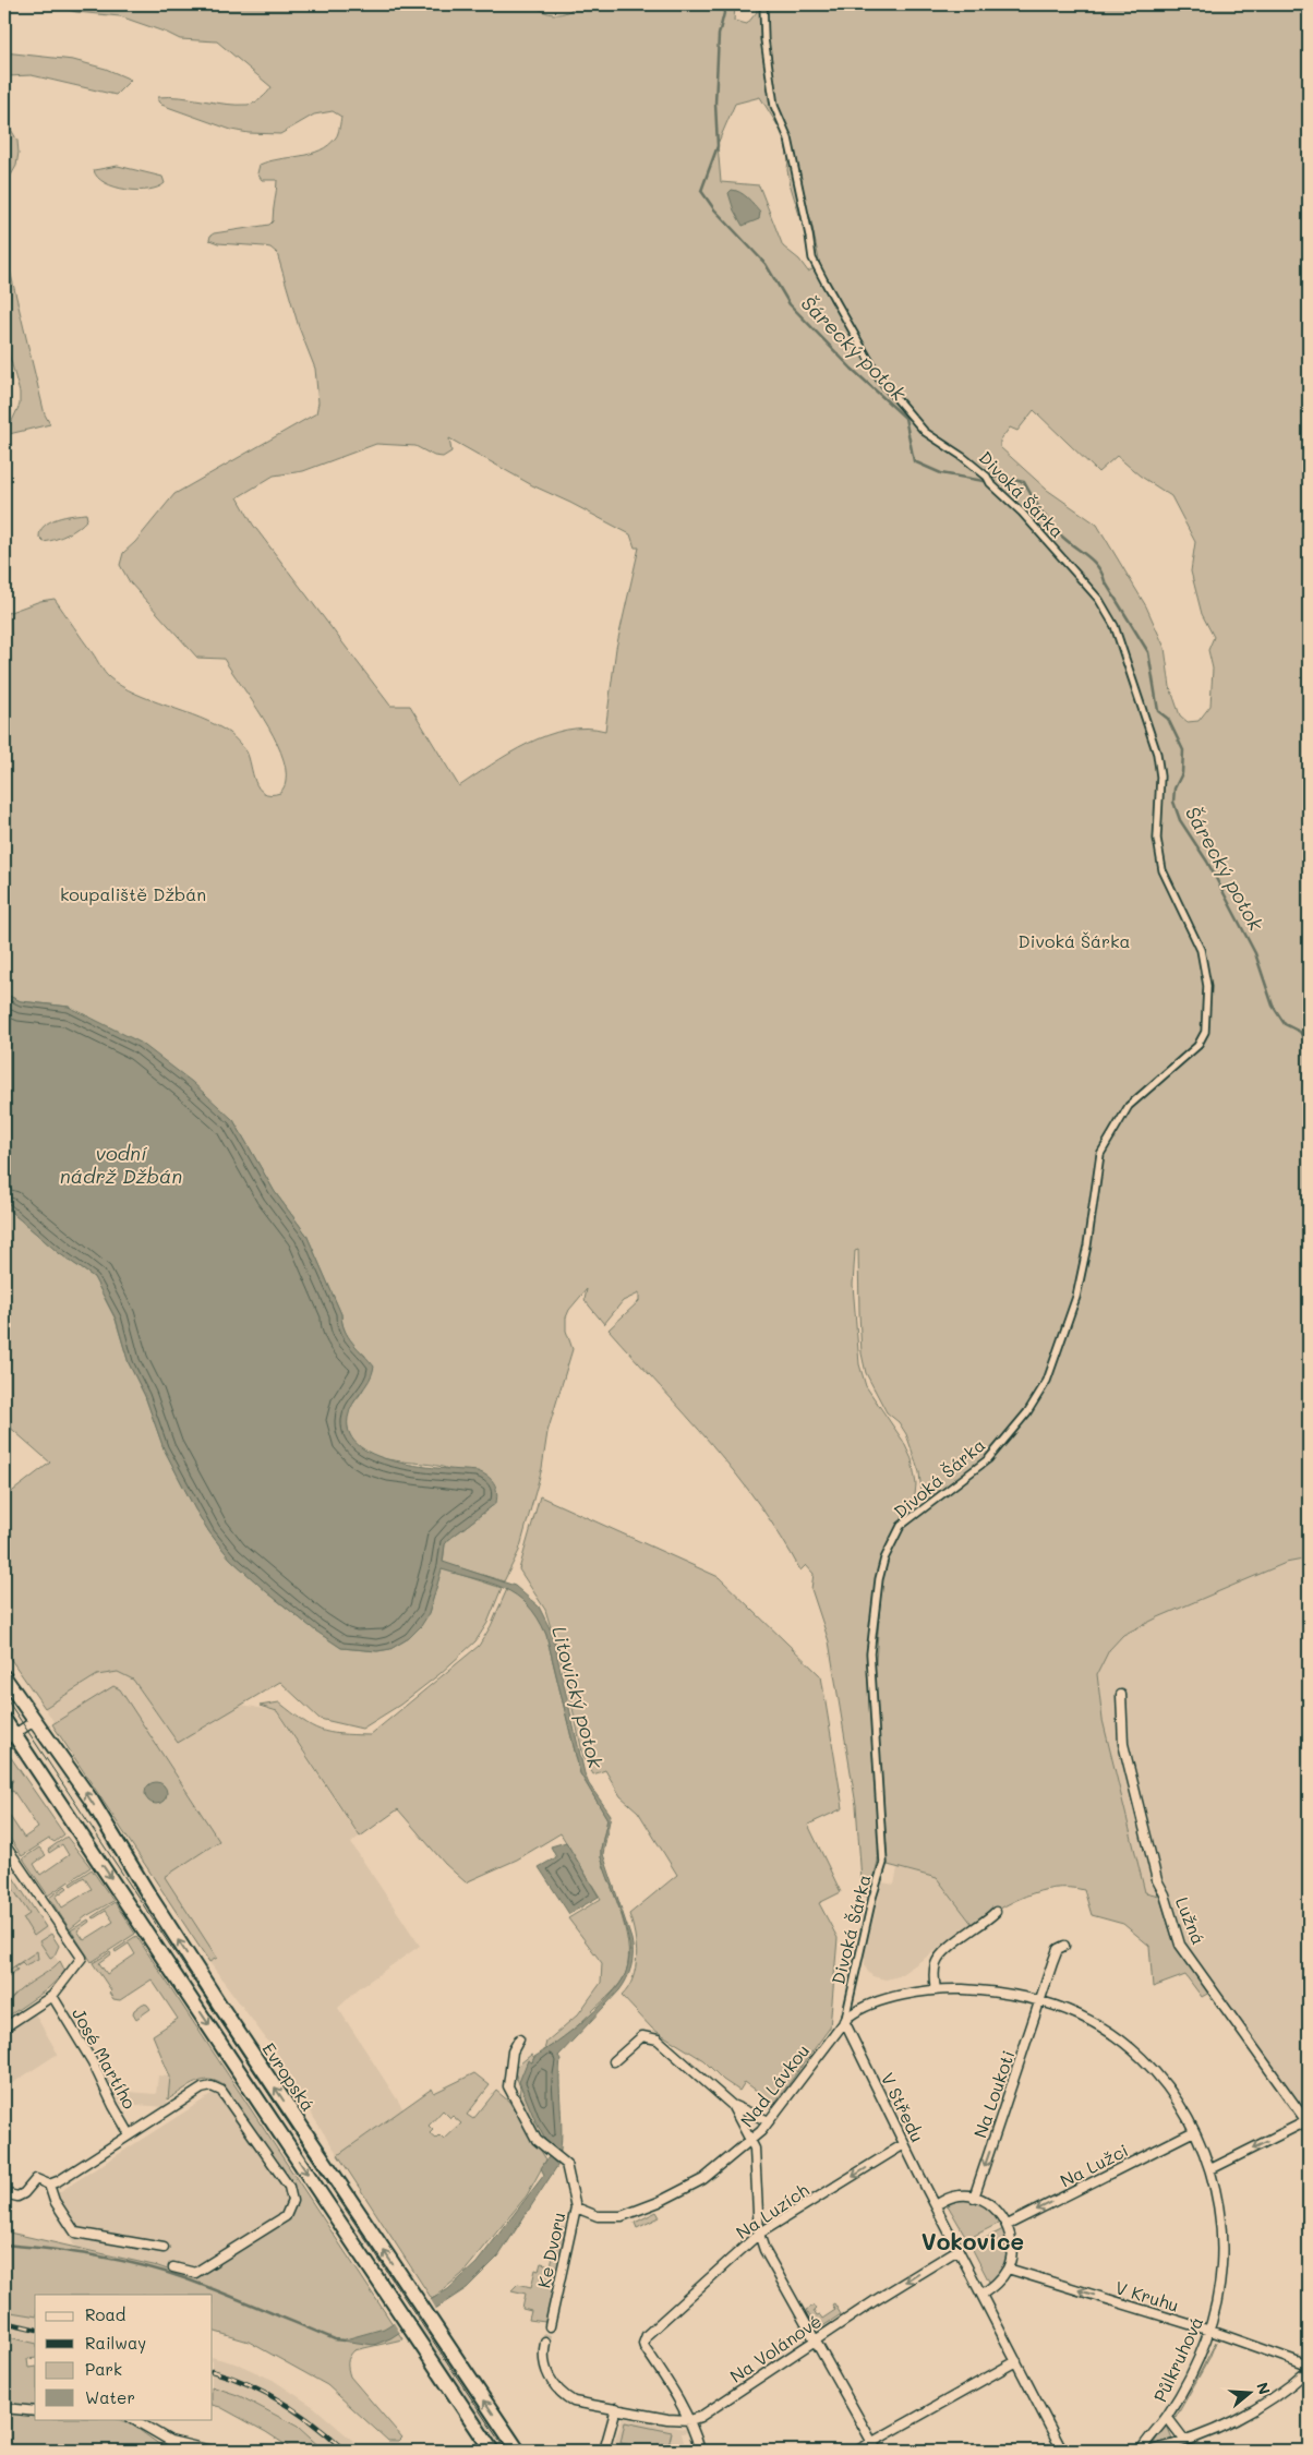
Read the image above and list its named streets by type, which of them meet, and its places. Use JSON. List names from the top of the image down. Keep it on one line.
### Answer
{"streets":{"main road":["Evropská"],"street":["Divoká Šárka","Lužná","José Martího","Nad Lávkou","Na Loukoti","V Středu","Na Lužci","Na Luzích","Ke Dvoru","V Kruhu","Na Volánové","Půlkruhová"]},"crossings":[["Divoká Šárka","Nad Lávkou"],["Divoká Šárka","V Středu"],["Divoká Šárka","Půlkruhová"],["Nad Lávkou","V Středu"],["Nad Lávkou","Ke Dvoru"],["Nad Lávkou","Půlkruhová"],["Na Loukoti","Půlkruhová"],["V Středu","Na Luzích"],["V Středu","Na Volánové"],["V Středu","Půlkruhová"],["Na Lužci","Půlkruhová"],["Na Luzích","Na Volánové"],["V Kruhu","Půlkruhová"]],"one_way":["Na Loukoti","Na Lužci","Na Luzích","V Kruhu","Na Volánové"],"districts":["Vokovice"],"water":["Šárecký potok","vodní nádrž Džbán","Litovický potok"],"parks":["koupaliště Džbán","Divoká Šárka"],"legend":["Road","Railway","Park","Water"],"north":"right"}
